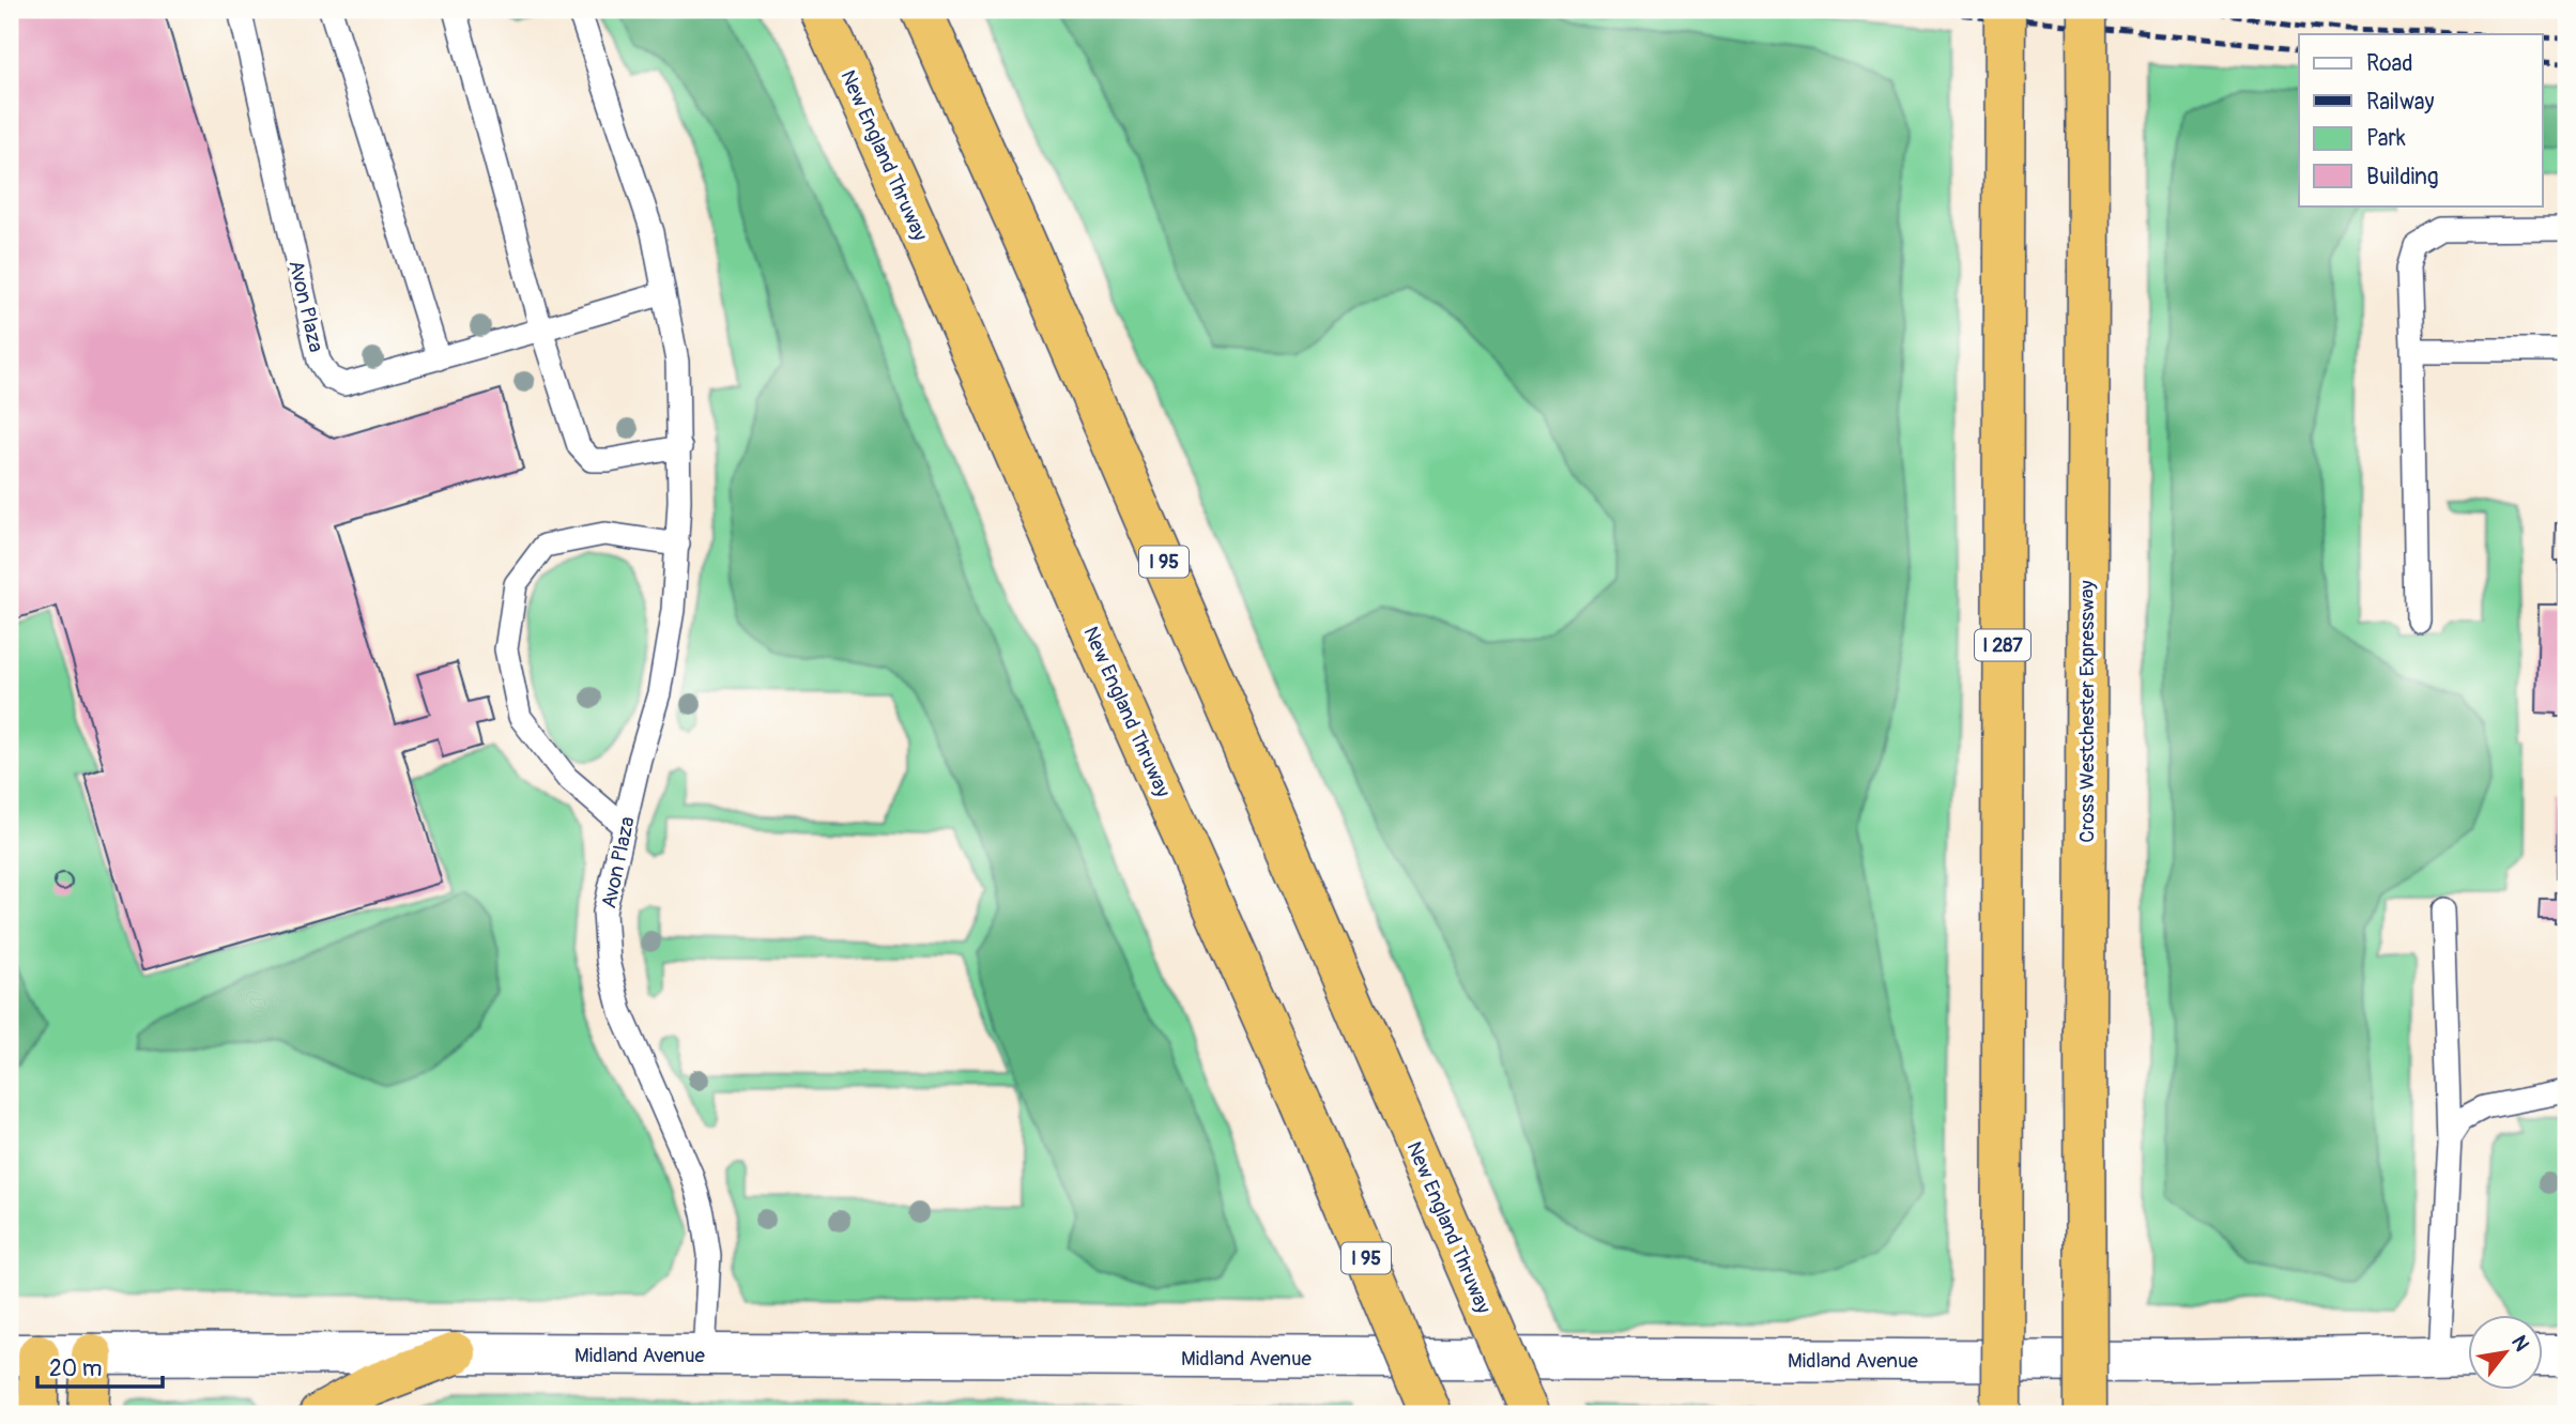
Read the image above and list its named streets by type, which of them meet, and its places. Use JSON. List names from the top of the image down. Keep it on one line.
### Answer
{"streets":{"highway":["New England Thruway","I 95","I 287","Cross Westchester Expressway"],"street":["Midland Avenue"],"lane":["Avon Plaza"]},"crossings":[["Avon Plaza","Midland Avenue"]],"legend":["Road","Railway","Park","Building"],"scale_bar":"20 m","north":"top right"}
